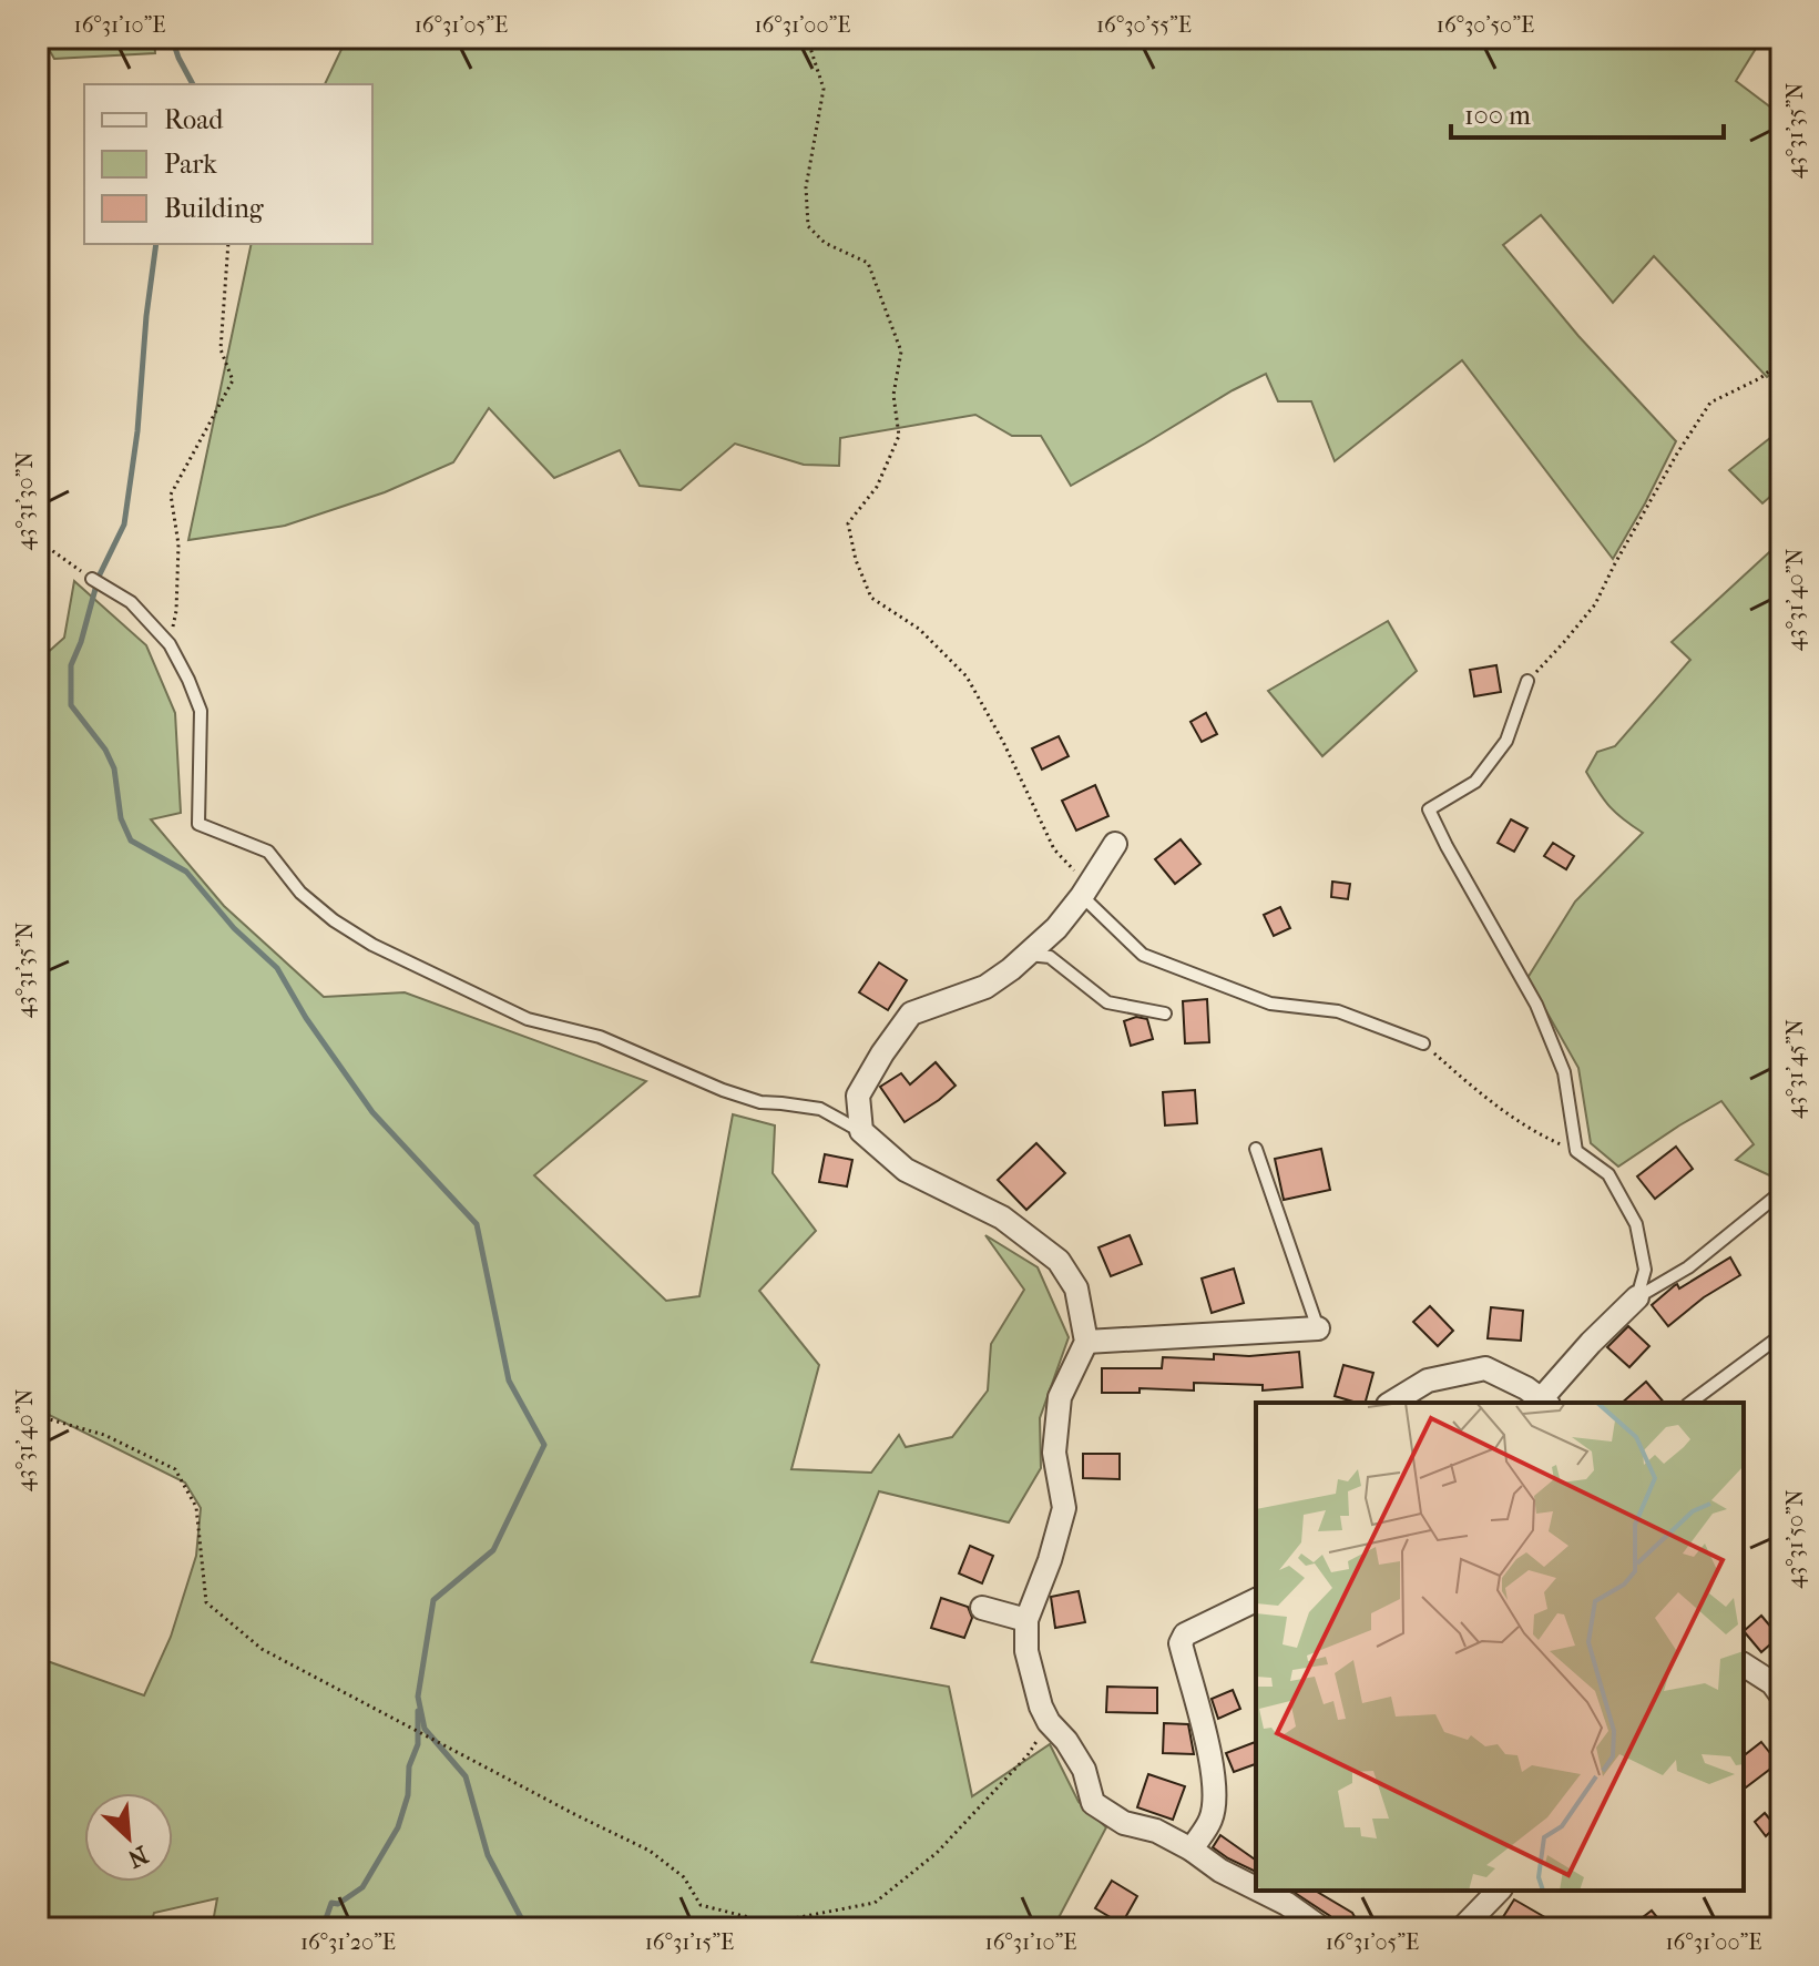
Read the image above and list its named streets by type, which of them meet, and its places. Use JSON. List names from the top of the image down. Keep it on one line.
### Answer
{"legend":["Road","Park","Building"],"scale_bar":"100 m","north":"bottom right","coordinates":["16°31'10\"E","16°31'05\"E","16°31'00\"E","16°30'55\"E","16°30'50\"E","43°31'35\"N","43°31'30\"N","43°31'40\"N","43°31'45\"N","43°31'50\"N","16°31'20\"E","16°31'15\"E"]}
